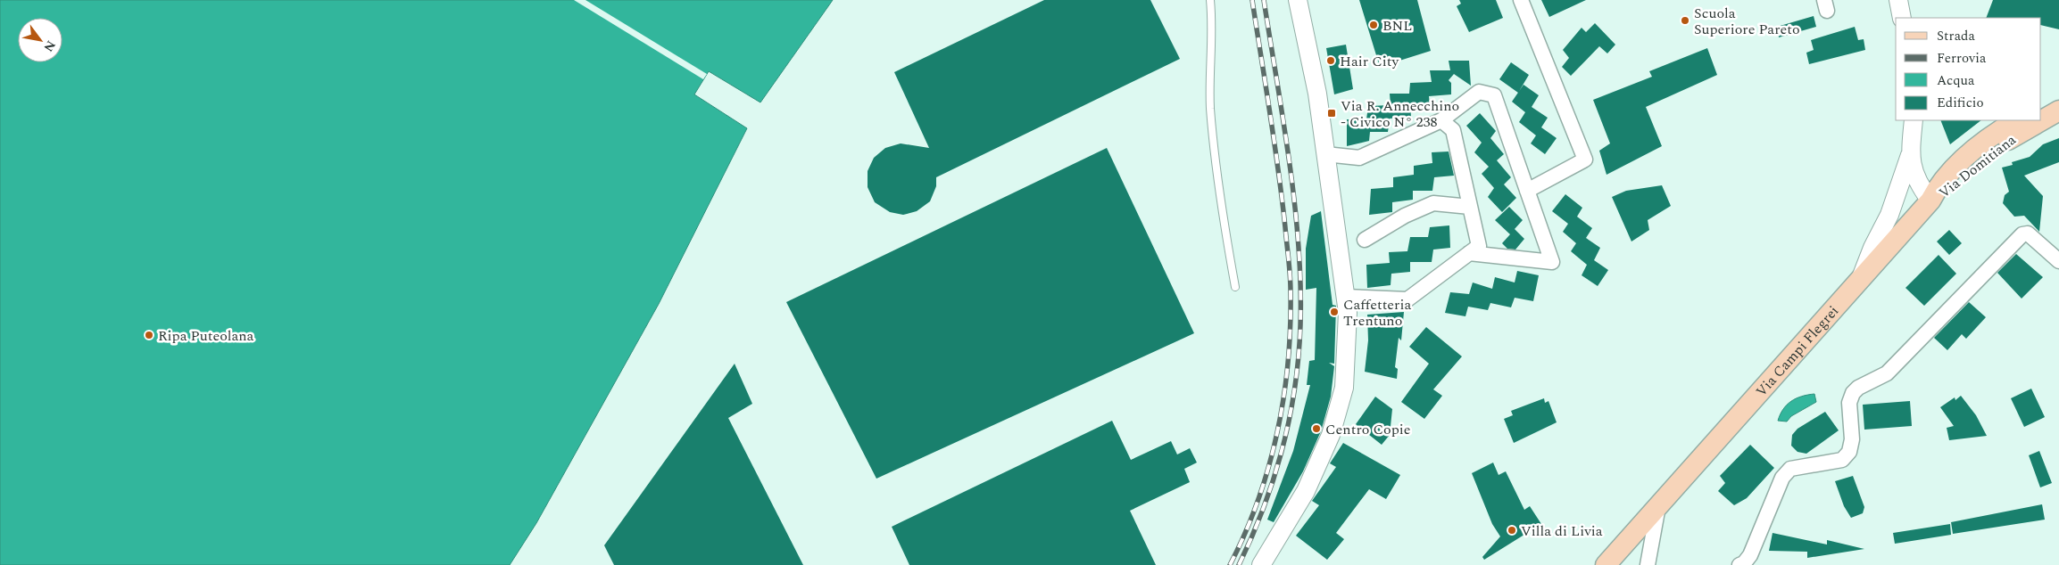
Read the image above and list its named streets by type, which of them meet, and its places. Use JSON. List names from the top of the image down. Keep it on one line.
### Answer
{"streets":{"main road":["Via Domitiana","Via Campi Flegrei"]},"crossings":[["Via Domitiana","Via Campi Flegrei"]],"places":{"other":["Scuola Superiore Pareto","BNL","Hair City","Caffetteria Trentuno","Ripa Puteolana","Centro Copie","Villa di Livia"],"transit":["Via R. Annecchino - Civico N° 238"]},"legend":["Strada","Ferrovia","Acqua","Edificio"],"north":"bottom right"}
